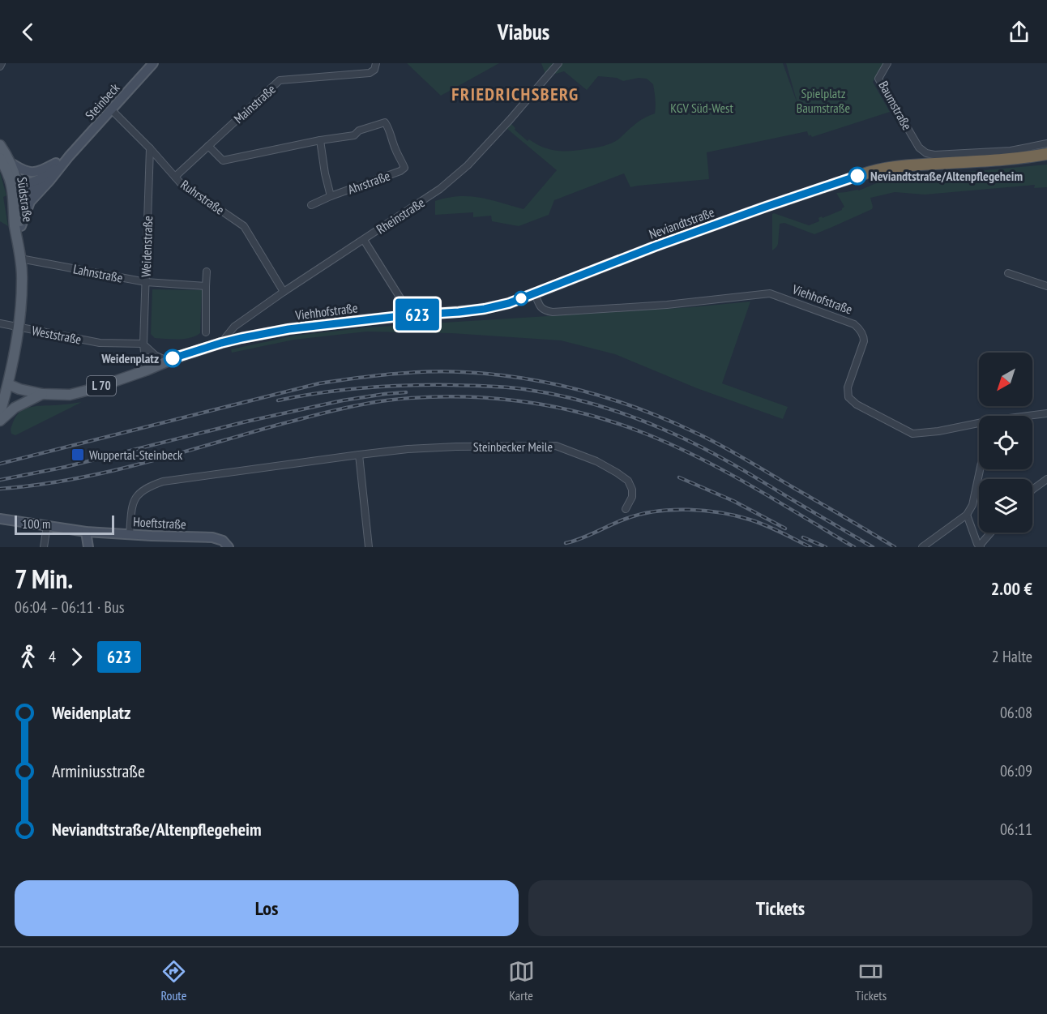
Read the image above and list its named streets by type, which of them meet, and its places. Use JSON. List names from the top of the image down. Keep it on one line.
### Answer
{"streets":{"highway":["L 70"],"main road":["Steinbeck","Südstraße","Neviandtstraße","Viehhofstraße","Hoeftstraße"],"street":["Mainstraße","Baumstraße","Ahrstraße","Ruhrstraße","Rheinstraße","Weidenstraße","Lahnstraße","Weststraße","Steinbecker Meile"]},"crossings":[["Steinbeck","Ruhrstraße"],["Mainstraße","Ahrstraße"],["Mainstraße","Ruhrstraße"],["Ruhrstraße","Rheinstraße"],["Ruhrstraße","Weidenstraße"],["Südstraße","Lahnstraße"],["Südstraße","Viehhofstraße"],["Südstraße","Weststraße"],["Rheinstraße","Viehhofstraße"],["Neviandtstraße","Viehhofstraße"],["Neviandtstraße","L 70"],["Weidenstraße","Lahnstraße"],["Weidenstraße","Viehhofstraße"],["Weidenstraße","Weststraße"],["Steinbecker Meile","Hoeftstraße"]],"districts":["FRIEDRICHSBERG"],"parks":["Spielplatz Baumstraße","KGV Süd-West"],"places":{"other":["Neviandtstraße/Altenpflegeheim","Weidenplatz"],"transit":["Wuppertal-Steinbeck"]},"lines":["bus line 623"],"scale_bar":"100 m","north":"bottom left","page":{"header":"Viabus","on_map":"623","scale":"100 m","heading":["7 Min.","06:04 – 06:11 · Bus","2.00 €"],"legs":["4","623","2 Halte"],"list":[{"name":"Weidenplatz","value":"06:08"},{"name":"Arminiusstraße","value":"06:09"},{"name":"Neviandtstraße/Altenpflegeheim","value":"06:11"}],"buttons":["Los","Tickets"],"tabs":["Route","Karte","Tickets"]}}
